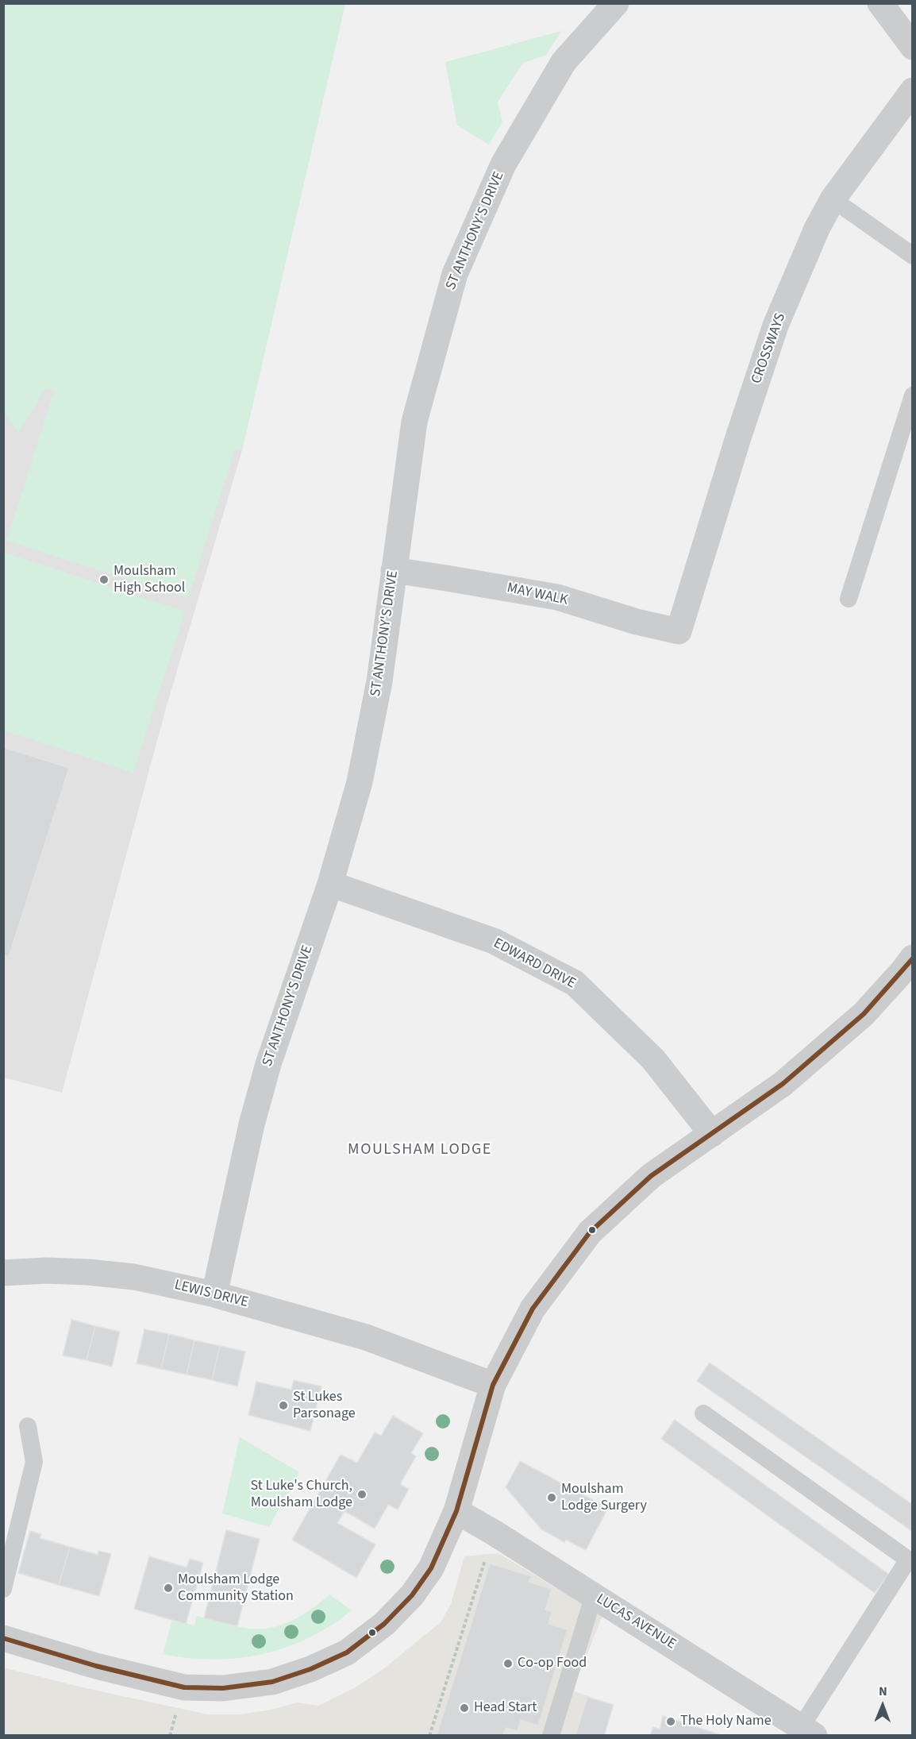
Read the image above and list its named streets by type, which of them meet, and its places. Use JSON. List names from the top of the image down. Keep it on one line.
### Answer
{"streets":{"street":["ST ANTHONY'S DRIVE","CROSSWAYS","MAY WALK","EDWARD DRIVE","LEWIS DRIVE","LUCAS AVENUE"]},"crossings":[["ST ANTHONY'S DRIVE","MAY WALK"],["ST ANTHONY'S DRIVE","EDWARD DRIVE"],["ST ANTHONY'S DRIVE","LEWIS DRIVE"],["CROSSWAYS","MAY WALK"]],"districts":["MOULSHAM LODGE"],"places":["Moulsham High School","St Lukes Parsonage","St Luke's Church, Moulsham Lodge","Moulsham Lodge Surgery","Moulsham Lodge Community Station","Co-op Food","Head Start","The Holy Name"],"north":"top"}
